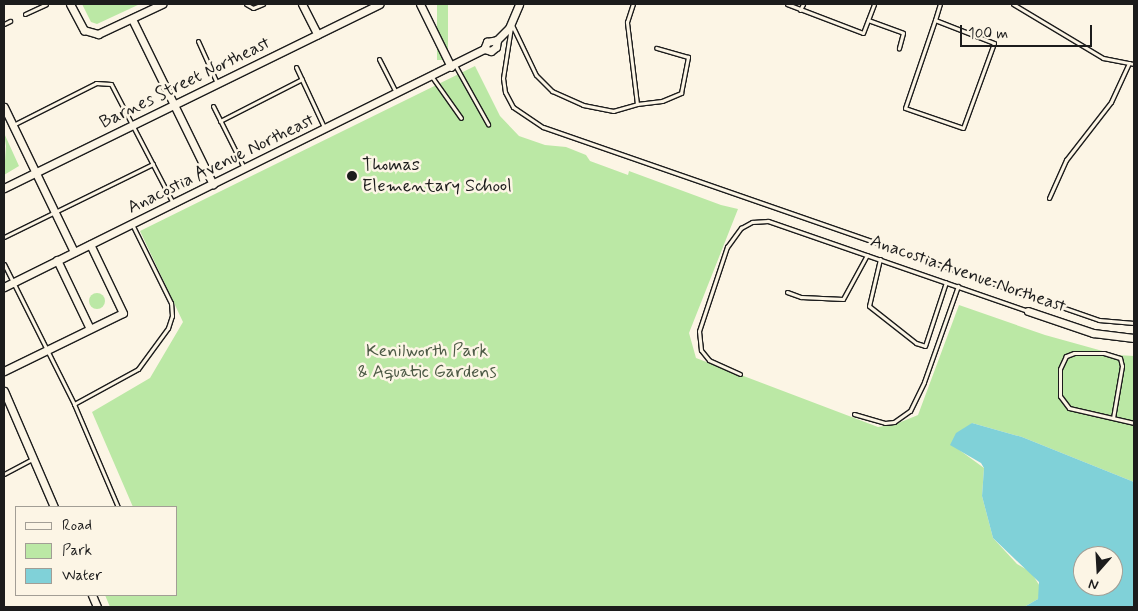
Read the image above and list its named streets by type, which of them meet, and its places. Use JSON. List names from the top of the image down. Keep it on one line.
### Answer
{"streets":{"street":["Barnes Street Northeast","Anacostia Avenue Northeast"]},"parks":["Kenilworth Park & Aquatic Gardens"],"places":["Thomas Elementary School"],"legend":["Road","Park","Water"],"scale_bar":"100 m","north":"bottom"}
